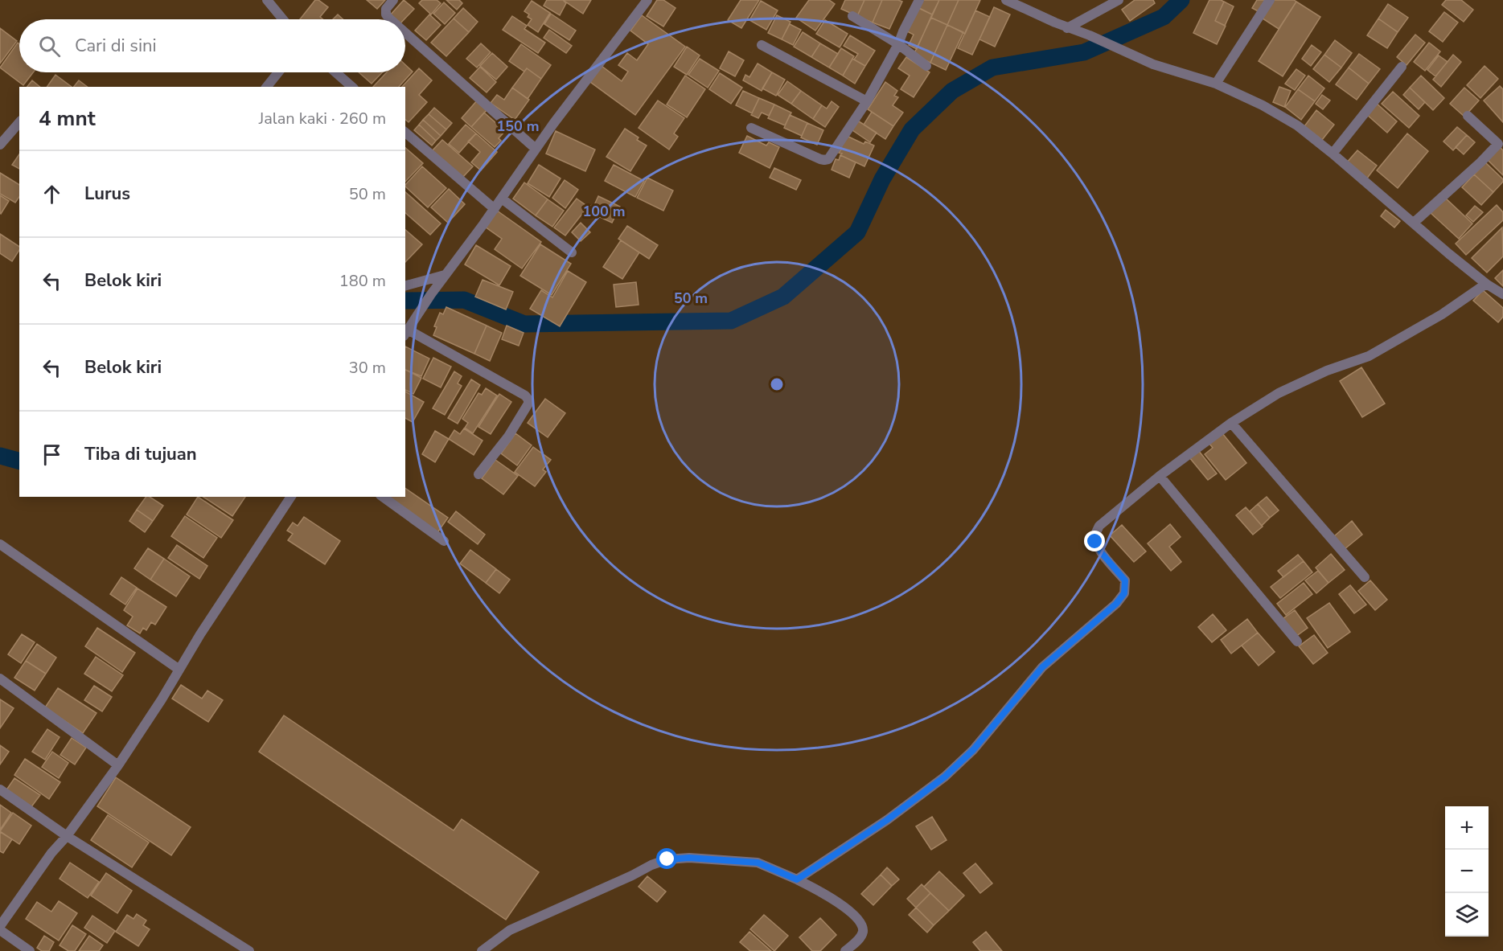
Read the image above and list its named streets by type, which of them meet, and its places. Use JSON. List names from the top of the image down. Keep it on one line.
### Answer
{"page":{"search":"Cari di sini","heading":["4 mnt","Jalan kaki · 260 m"],"list":[["Lurus","50 m"],["Belok kiri","180 m"],["Belok kiri","30 m"],"Tiba di tujuan"],"map_buttons":["+","−"]},"rings":["150 m","100 m","50 m"]}
